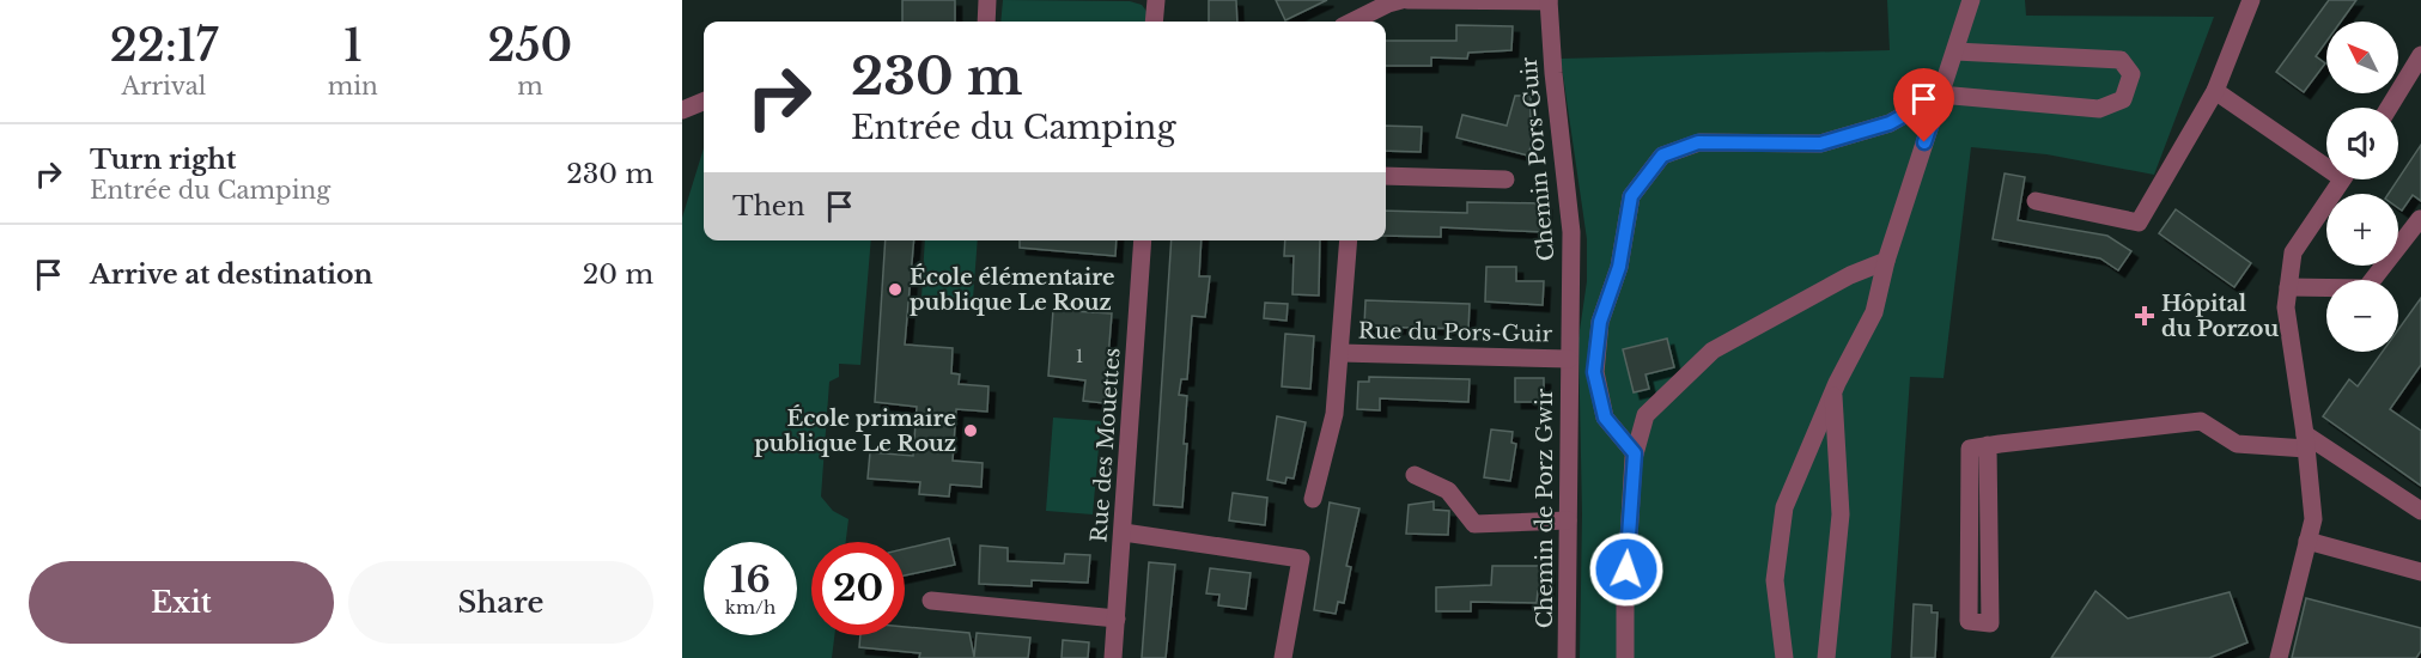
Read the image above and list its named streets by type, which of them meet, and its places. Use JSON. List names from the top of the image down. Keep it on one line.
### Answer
{"streets":{"street":["Chemin Pors-Guir","Rue du Pors-Guir","Rue des Mouettes","Chemin de Porz Gwir"]},"crossings":[["Chemin Pors-Guir","Rue du Pors-Guir"],["Chemin Pors-Guir","Chemin de Porz Gwir"],["Rue du Pors-Guir","Chemin de Porz Gwir"]],"places":{"other":["École élémentaire publique Le Rouz","École primaire publique Le Rouz"],"health":["Hôpital du Porzou"]},"house_numbers":["1"],"north":"top left","page":{"eta":["22:17","Arrival","1","min","250","m"],"map_buttons":["+","−"],"turn":["230 m","Entrée du Camping"],"list":[{"name":"Turn right","note":"Entrée du Camping","value":"230 m"},{"name":"Arrive at destination","value":"20 m"}],"then":"Then","speed":"16 km/h","limit":"20","buttons":["Exit","Share"]}}
